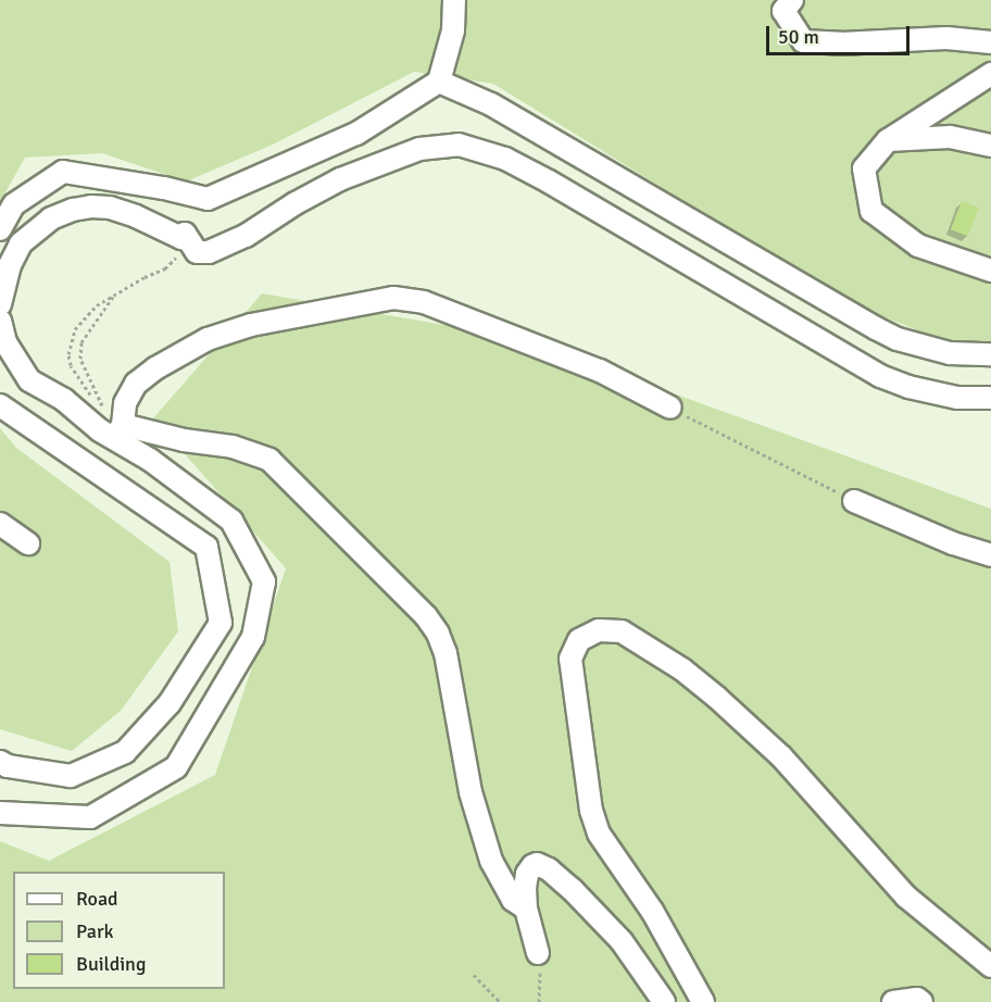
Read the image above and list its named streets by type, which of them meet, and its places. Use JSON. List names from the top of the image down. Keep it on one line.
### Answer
{"legend":["Road","Park","Building"],"scale_bar":"50 m"}
